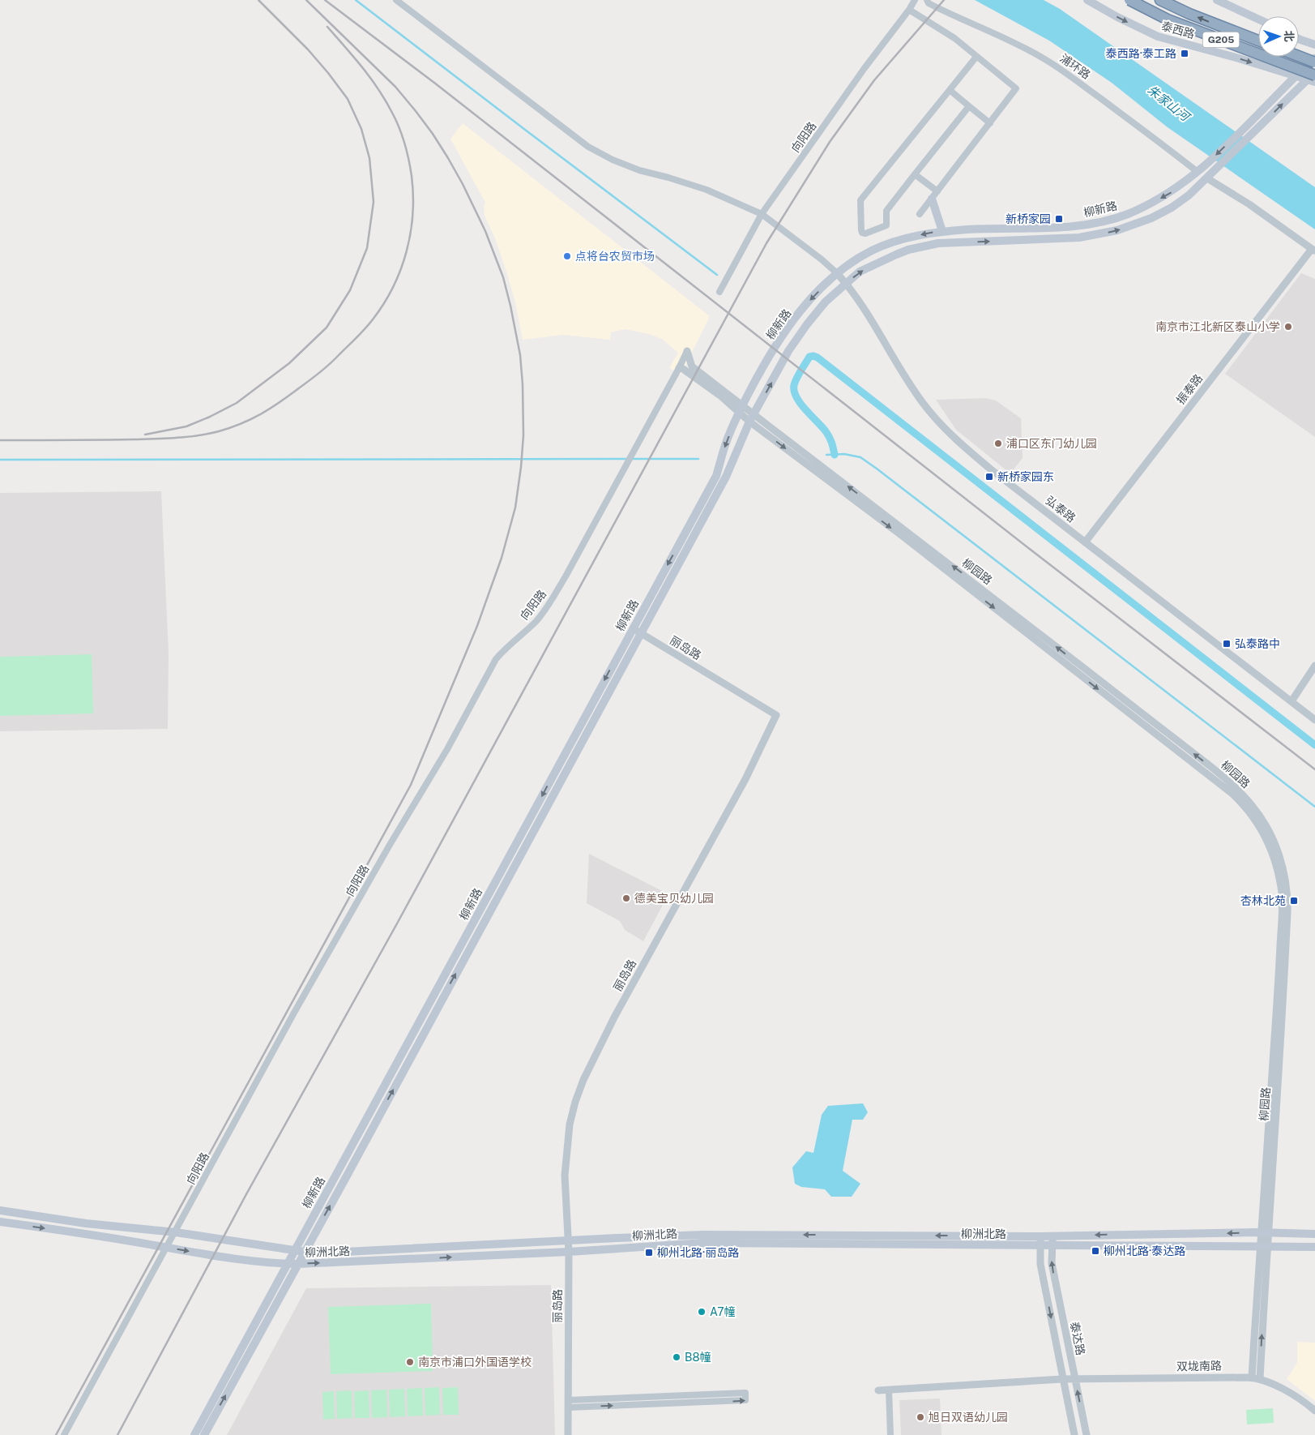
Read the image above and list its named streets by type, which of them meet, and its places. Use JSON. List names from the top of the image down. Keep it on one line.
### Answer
{"streets":{"highway":["G205"],"main road":["泰西路","柳新路","柳洲北路"],"street":["浦环路","向阳路","振泰路","弘泰路","柳园路","丽岛路","泰达路","双垅南路"]},"crossings":[["泰西路","G205"],["泰西路","柳新路"],["G205","柳新路"],["浦环路","柳新路"],["向阳路","柳洲北路"],["柳新路","弘泰路"],["柳新路","柳园路"],["柳新路","丽岛路"],["柳新路","柳洲北路"],["振泰路","弘泰路"],["柳园路","柳洲北路"],["柳园路","双垅南路"],["丽岛路","柳洲北路"],["柳洲北路","泰达路"],["泰达路","双垅南路"]],"one_way":["泰西路"],"water":["朱家山河"],"places":{"transit":["泰西路·泰工路","新桥家园","新桥家园东","弘泰路中","杏林北苑","柳州北路·泰达路","柳州北路·丽岛路"],"other":["点将台农贸市场","南京市江北新区泰山小学","浦口区东门幼儿园","德美宝贝幼儿园","A7幢","B8幢","南京市浦口外国语学校","旭日双语幼儿园"]},"north":"right"}
